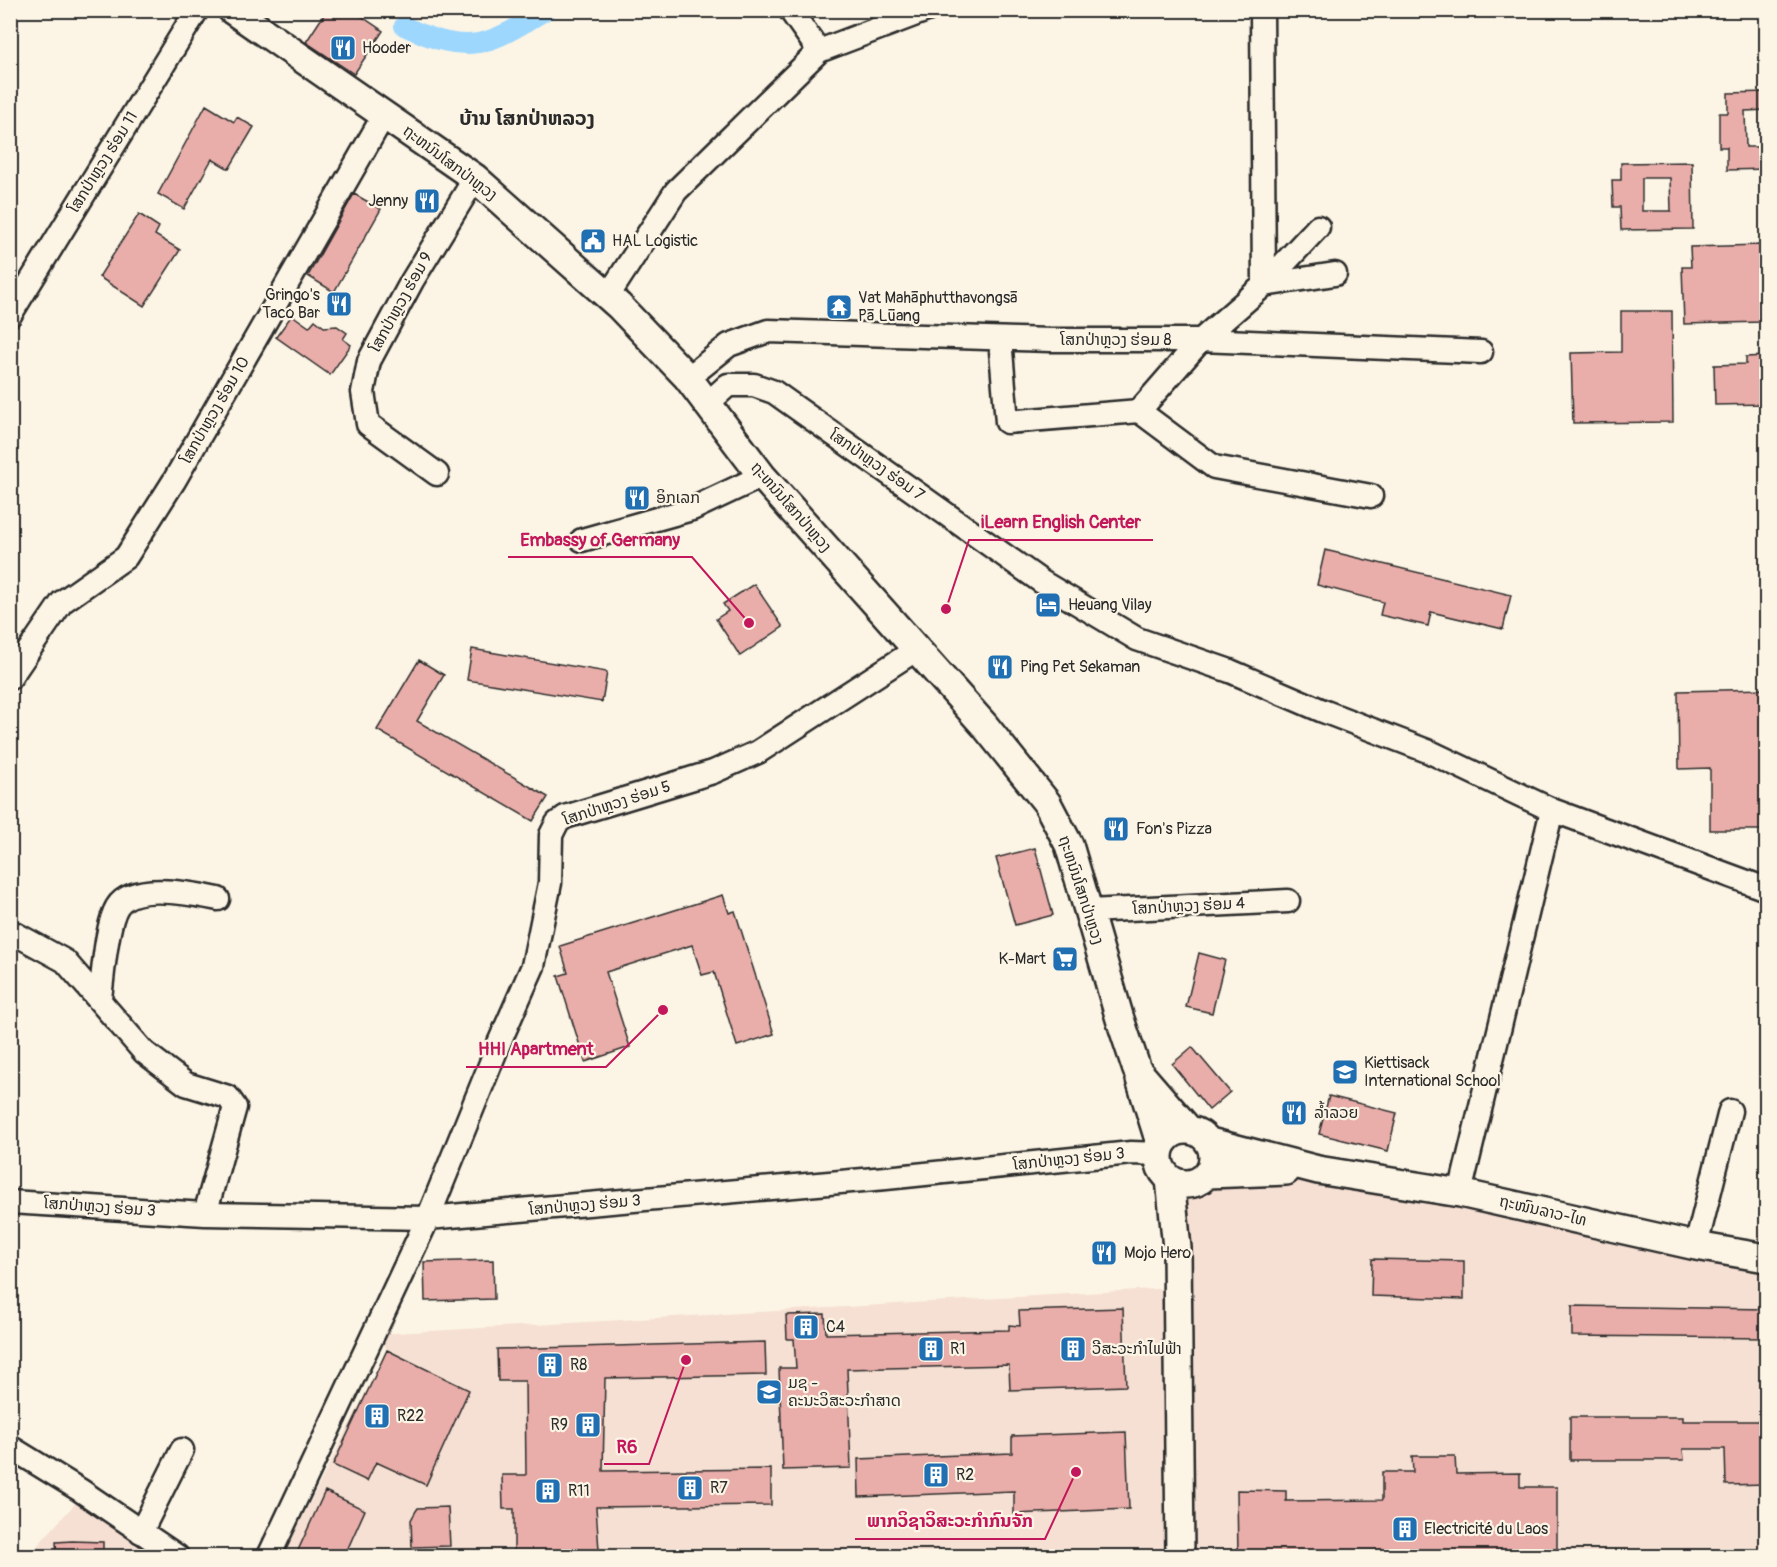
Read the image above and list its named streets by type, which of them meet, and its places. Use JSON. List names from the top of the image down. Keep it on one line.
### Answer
{"streets":{"street":["ໂສກປ່າຫຼວງ ຮ່ອມ 11","ຖະຫນົນໂສກປ່າຫຼວງ","ໂສກປ່າຫຼວງ ຮ່ອມ 9","ໂສກປ່າຫຼວງ ຮ່ອມ 8","ໂສກປ່າຫຼວງ ຮ່ອມ 10","ໂສກປ່າຫຼວງ ຮ່ອມ 7","ໂສກປ່າຫຼວງ ຮ່ອມ 5","ໂສກປ່າຫຼວງ ຮ່ອມ 4","ໂສກປ່າຫຼວງ ຮ່ອມ 3","ຖະໜົນລາວ-ໄທ"]},"crossings":[["ຖະຫນົນໂສກປ່າຫຼວງ","ໂສກປ່າຫຼວງ ຮ່ອມ 9"],["ຖະຫນົນໂສກປ່າຫຼວງ","ໂສກປ່າຫຼວງ ຮ່ອມ 8"],["ຖະຫນົນໂສກປ່າຫຼວງ","ໂສກປ່າຫຼວງ ຮ່ອມ 10"],["ຖະຫນົນໂສກປ່າຫຼວງ","ໂສກປ່າຫຼວງ ຮ່ອມ 7"],["ຖະຫນົນໂສກປ່າຫຼວງ","ໂສກປ່າຫຼວງ ຮ່ອມ 5"],["ຖະຫນົນໂສກປ່າຫຼວງ","ໂສກປ່າຫຼວງ ຮ່ອມ 4"],["ຖະຫນົນໂສກປ່າຫຼວງ","ໂສກປ່າຫຼວງ ຮ່ອມ 3"],["ຖະຫນົນໂສກປ່າຫຼວງ","ຖະໜົນລາວ-ໄທ"],["ໂສກປ່າຫຼວງ ຮ່ອມ 5","ໂສກປ່າຫຼວງ ຮ່ອມ 3"],["ໂສກປ່າຫຼວງ ຮ່ອມ 3","ຖະໜົນລາວ-ໄທ"]],"districts":["ບ້ານ ໂສກປ່າຫລວງ"],"places":{"restaurant":["Hooder","Jenny","Gringo's Taco Bar","ອິກເລກ","Ping Pet Sekaman","Fon's Pizza","ລ້ຳລວຍ","Mojo Hero"],"public building":["HAL Logistic"],"temple":["Vat Mahāphutthavongsā Pā Lūang"],"hotel":["Heuang Vilay"],"other":["iLearn English Center","Embassy of Germany","HHI Apartment","R6","ພາກວິຊາວິສະວະກຳກົນຈັກ"],"supermarket":["K-Mart"],"school or university":["Kiettisack International School","ມຊ - ຄະນະວິສະວະກຳສາດ"],"building":["C4","R1","ວີສະວະກຳໄຟຟ້າ","R8","R22","R9","R2","R7","R11","Electricité du Laos"]}}
